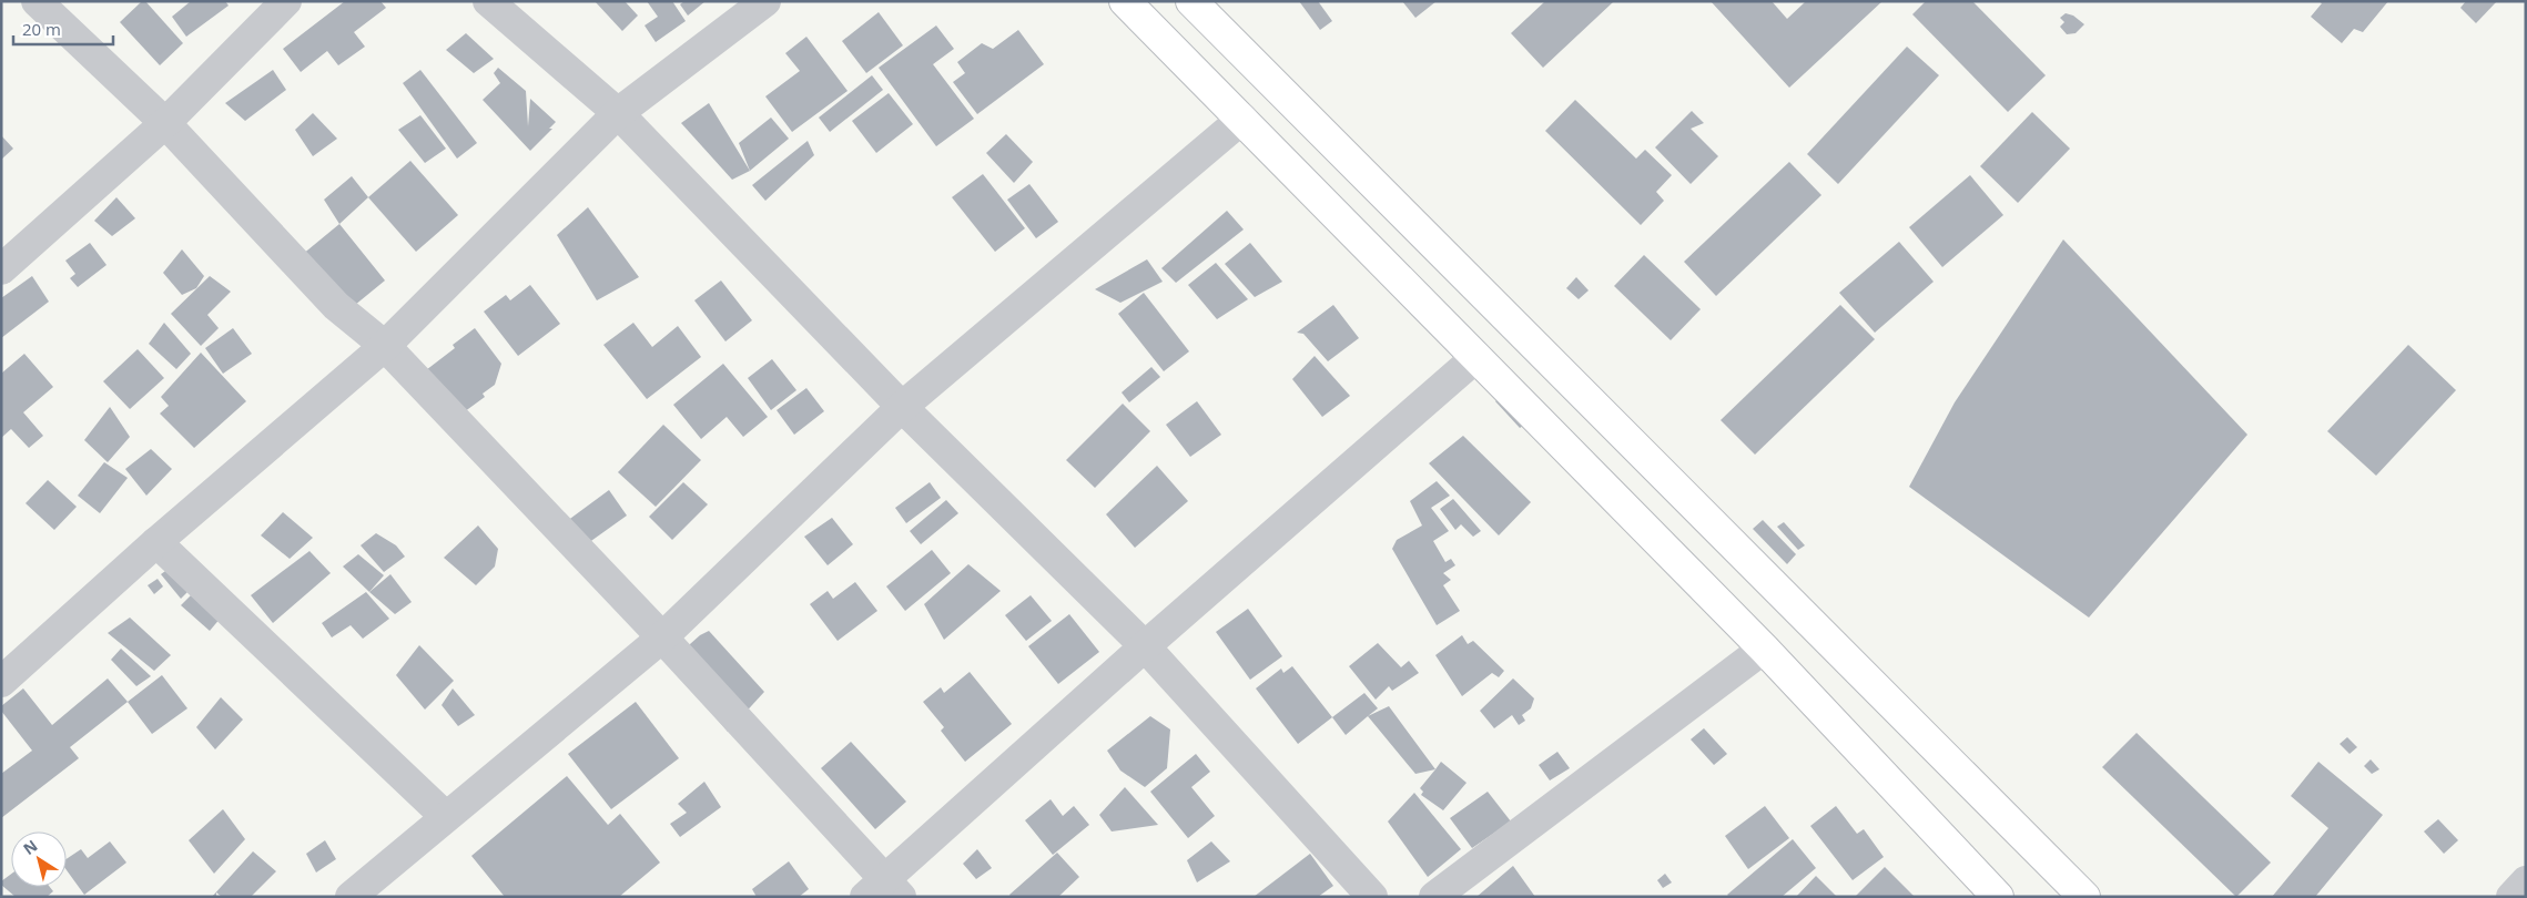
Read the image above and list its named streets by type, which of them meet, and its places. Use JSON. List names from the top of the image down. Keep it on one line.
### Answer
{"scale_bar":"20 m","north":"top left"}
